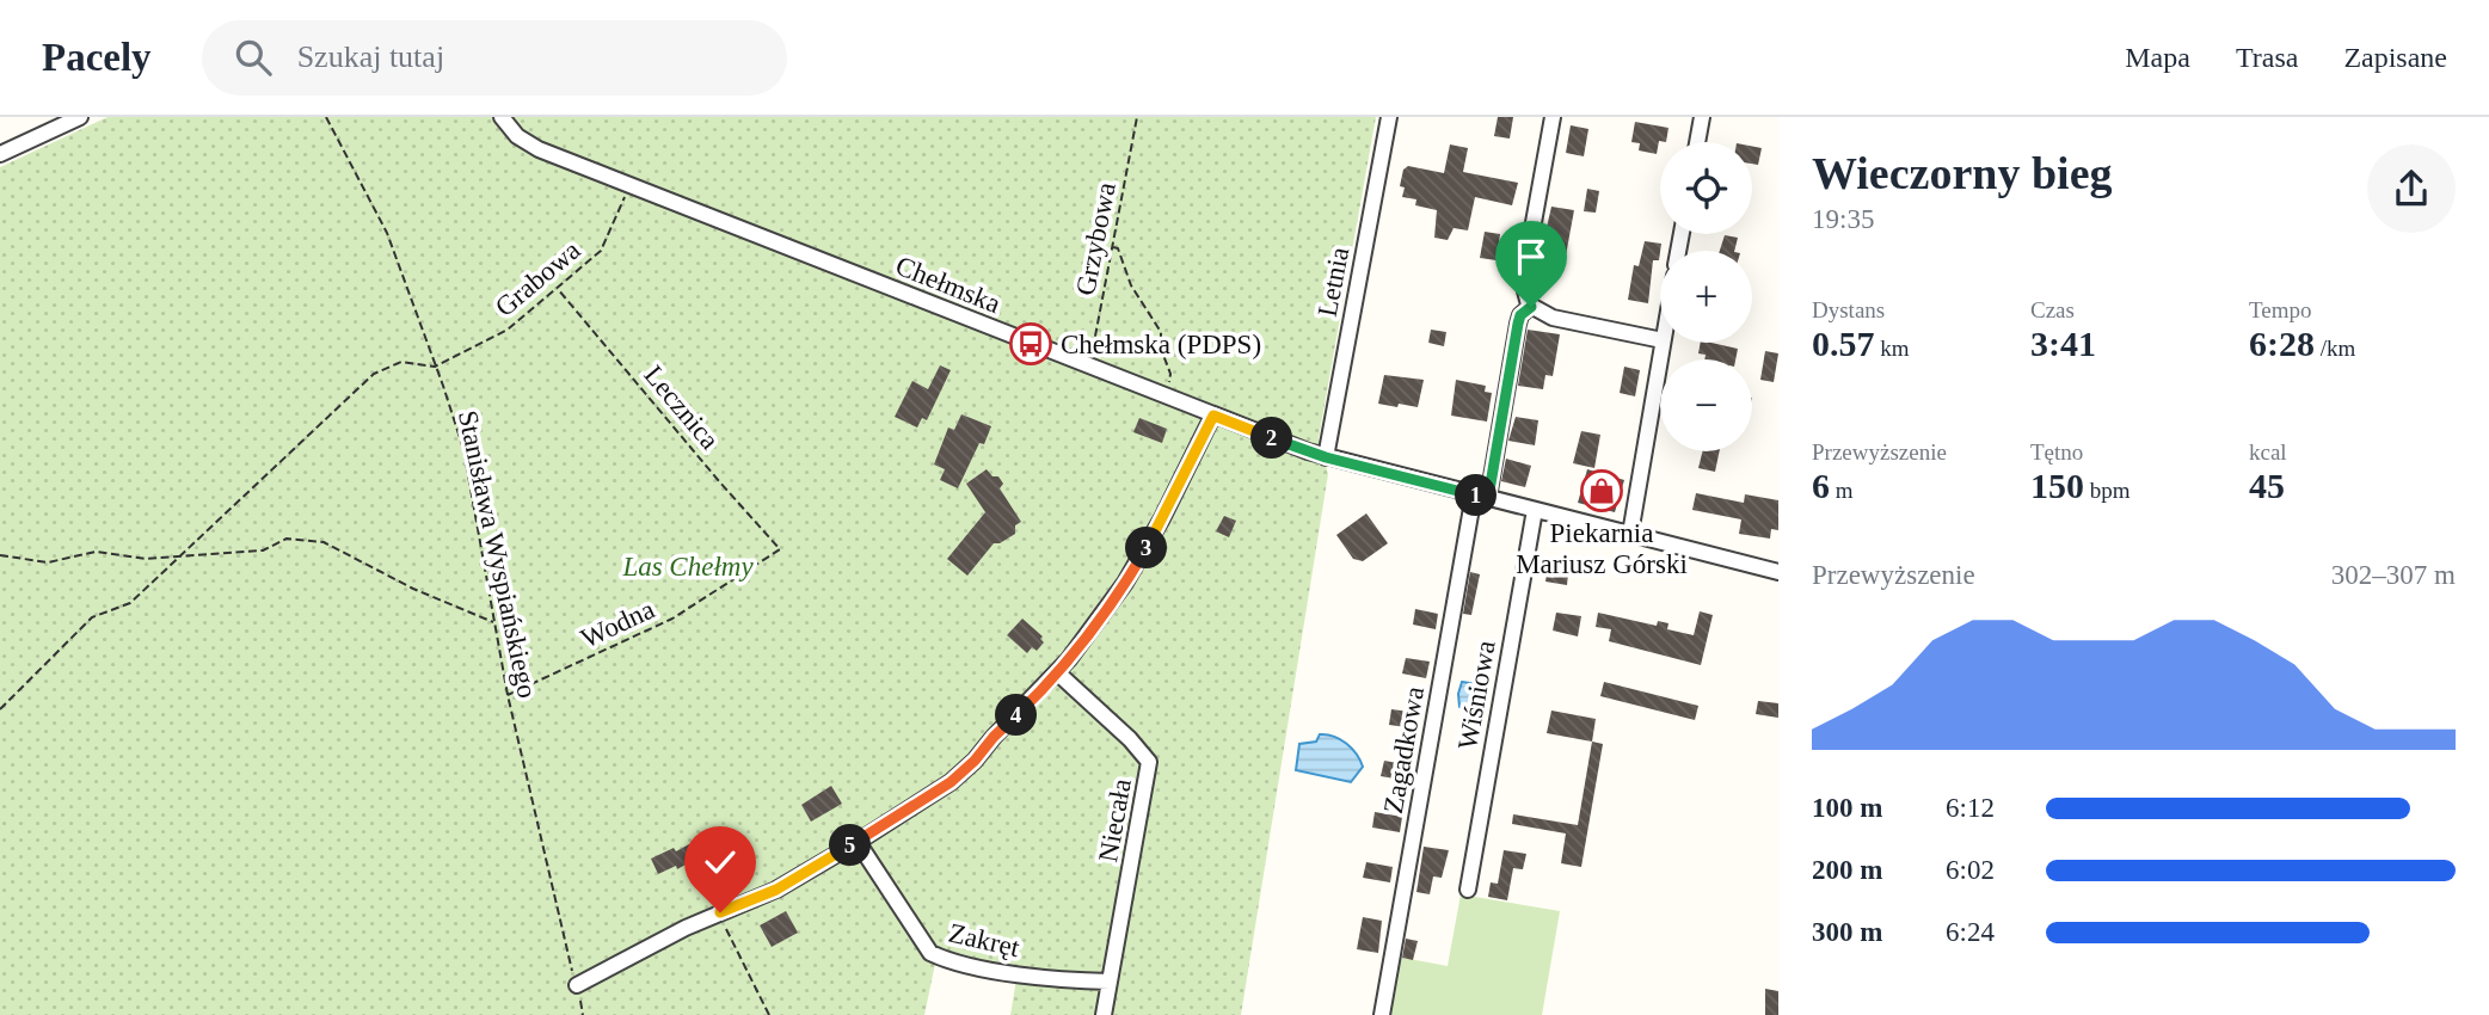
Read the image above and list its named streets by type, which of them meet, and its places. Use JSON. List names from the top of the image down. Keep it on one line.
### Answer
{"streets":{"street":["Letnia","Chełmska","Wiśniowa","Zagadkowa","Niecała","Zakręt"],"path":["Grzybowa","Grabowa","Lecznica","Stanisława Wyspiańskiego","Wodna"]},"crossings":[["Grzybowa","Chełmska"],["Grabowa","Chełmska"],["Grabowa","Lecznica"],["Grabowa","Stanisława Wyspiańskiego"],["Letnia","Chełmska"],["Chełmska","Wiśniowa"],["Chełmska","Zagadkowa"],["Lecznica","Wodna"],["Stanisława Wyspiańskiego","Wodna"],["Niecała","Zakręt"]],"parks":["Las Chełmy"],"places":{"bus stop":["Chełmska (PDPS)"],"shop":["Piekarnia Mariusz Górski"]},"page":{"header":"Pacely","search":"Szukaj tutaj","nav":["Mapa","Trasa","Zapisane"],"heading":["Wieczorny bieg","19:35"],"map_buttons":["+","−"],"stats":[["Dystans","0.57 km"],["Czas","3:41"],["Tempo","6:28 /km"],["Przewyższenie","6 m"],["Tętno","150 bpm"],["kcal","45"]],"pins":["2","1","3","4","5"],"chart":["Przewyższenie","302–307 m"],"list":[{"name":"100 m","note":"6:12"},{"name":"200 m","note":"6:02"},{"name":"300 m","note":"6:24"}]}}
